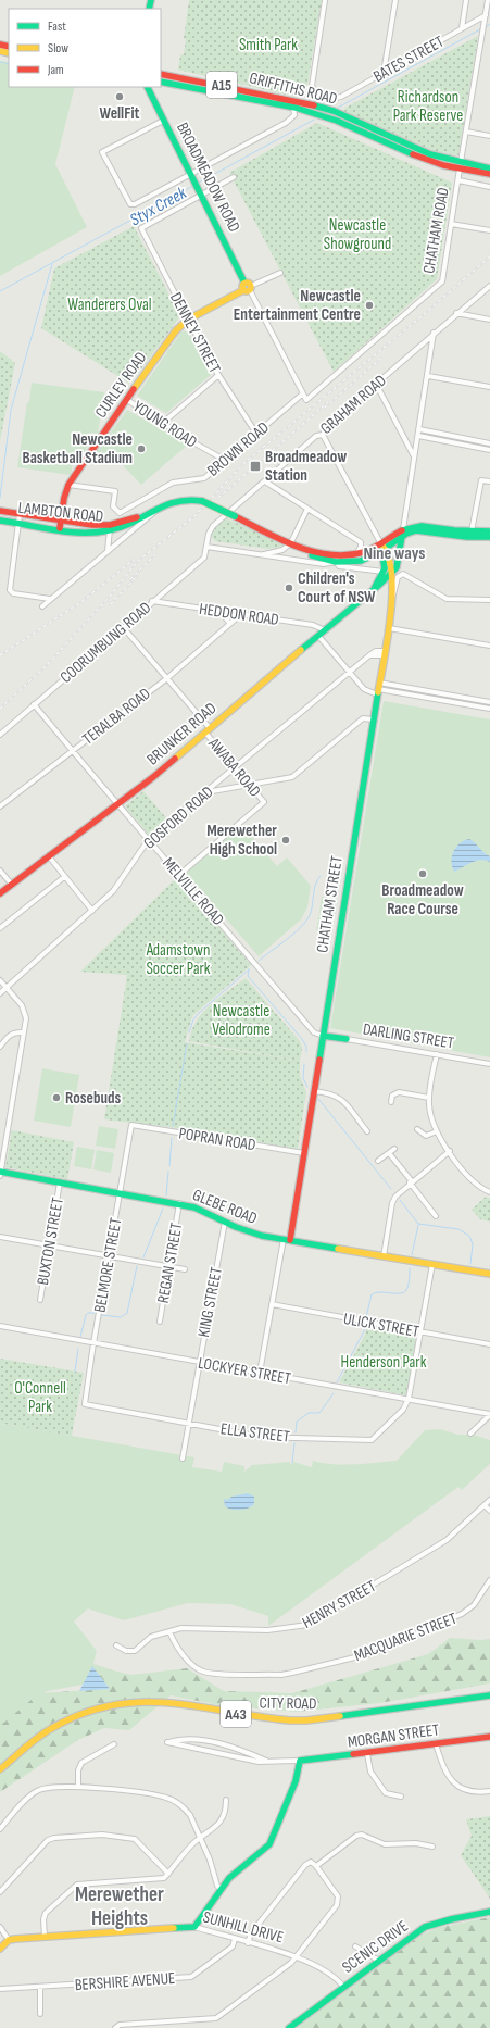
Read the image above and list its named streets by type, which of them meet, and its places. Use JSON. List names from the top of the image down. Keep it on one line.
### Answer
{"streets":{"main road":["A15","GRIFFITHS ROAD","BROADMEADOW ROAD","CURLEY ROAD","LAMBTON ROAD","BRUNKER ROAD","CHATHAM STREET","DARLING STREET","GLEBE ROAD","CITY ROAD","A43","MORGAN STREET","SUNHILL DRIVE","SCENIC DRIVE"],"street":["BATES STREET","CHATHAM ROAD","DENNEY STREET","GRAHAM ROAD","YOUNG ROAD","BROWN ROAD","HEDDON ROAD","COORUMBUNG ROAD","TERALBA ROAD","AWABA ROAD","GOSFORD ROAD","MELVILLE ROAD","POPRAN ROAD","BUXTON STREET","REGAN STREET","BELMORE STREET","KING STREET","ULICK STREET","LOCKYER STREET","ELLA STREET","HENRY STREET","MACQUARIE STREET","BERSHIRE AVENUE"]},"crossings":[["BATES STREET","CHATHAM ROAD"],["GRIFFITHS ROAD","CHATHAM ROAD"],["BROADMEADOW ROAD","CHATHAM ROAD"],["BROADMEADOW ROAD","DENNEY STREET"],["BROADMEADOW ROAD","CURLEY ROAD"],["BROADMEADOW ROAD","BROWN ROAD"],["CHATHAM ROAD","BROWN ROAD"],["DENNEY STREET","CURLEY ROAD"],["DENNEY STREET","BROWN ROAD"],["CURLEY ROAD","YOUNG ROAD"],["CURLEY ROAD","BROWN ROAD"],["CURLEY ROAD","LAMBTON ROAD"],["GRAHAM ROAD","LAMBTON ROAD"],["GRAHAM ROAD","COORUMBUNG ROAD"],["YOUNG ROAD","BROWN ROAD"],["LAMBTON ROAD","COORUMBUNG ROAD"],["LAMBTON ROAD","BRUNKER ROAD"],["LAMBTON ROAD","CHATHAM STREET"],["HEDDON ROAD","COORUMBUNG ROAD"],["HEDDON ROAD","TERALBA ROAD"],["HEDDON ROAD","BRUNKER ROAD"],["COORUMBUNG ROAD","AWABA ROAD"],["COORUMBUNG ROAD","MELVILLE ROAD"],["TERALBA ROAD","AWABA ROAD"],["TERALBA ROAD","MELVILLE ROAD"],["BRUNKER ROAD","AWABA ROAD"],["BRUNKER ROAD","MELVILLE ROAD"],["BRUNKER ROAD","CHATHAM STREET"],["AWABA ROAD","GOSFORD ROAD"],["AWABA ROAD","MELVILLE ROAD"],["GOSFORD ROAD","MELVILLE ROAD"],["GOSFORD ROAD","CHATHAM STREET"],["MELVILLE ROAD","CHATHAM STREET"],["MELVILLE ROAD","DARLING STREET"],["CHATHAM STREET","DARLING STREET"],["CHATHAM STREET","POPRAN ROAD"],["CHATHAM STREET","GLEBE ROAD"],["POPRAN ROAD","BELMORE STREET"],["GLEBE ROAD","BUXTON STREET"],["GLEBE ROAD","REGAN STREET"],["GLEBE ROAD","BELMORE STREET"],["GLEBE ROAD","KING STREET"],["BELMORE STREET","LOCKYER STREET"],["BELMORE STREET","ELLA STREET"],["KING STREET","LOCKYER STREET"],["KING STREET","ELLA STREET"],["LOCKYER STREET","ELLA STREET"],["HENRY STREET","MACQUARIE STREET"],["SUNHILL DRIVE","SCENIC DRIVE"],["SUNHILL DRIVE","BERSHIRE AVENUE"]],"districts":["Nine ways","Merewether Heights"],"water":["Styx Creek"],"parks":["Smith Park","Richardson Park Reserve","Newcastle Showground","Wanderers Oval","Adamstown Soccer Park","Newcastle Velodrome","Henderson Park","O'Connell Park"],"places":{"other":["WellFit","Newcastle Entertainment Centre","Newcastle Basketball Stadium","Children's Court of NSW","Merewether High School","Broadmeadow Race Course","Rosebuds"],"transit":["Broadmeadow Station"]},"legend":["Fast","Slow","Jam"]}
